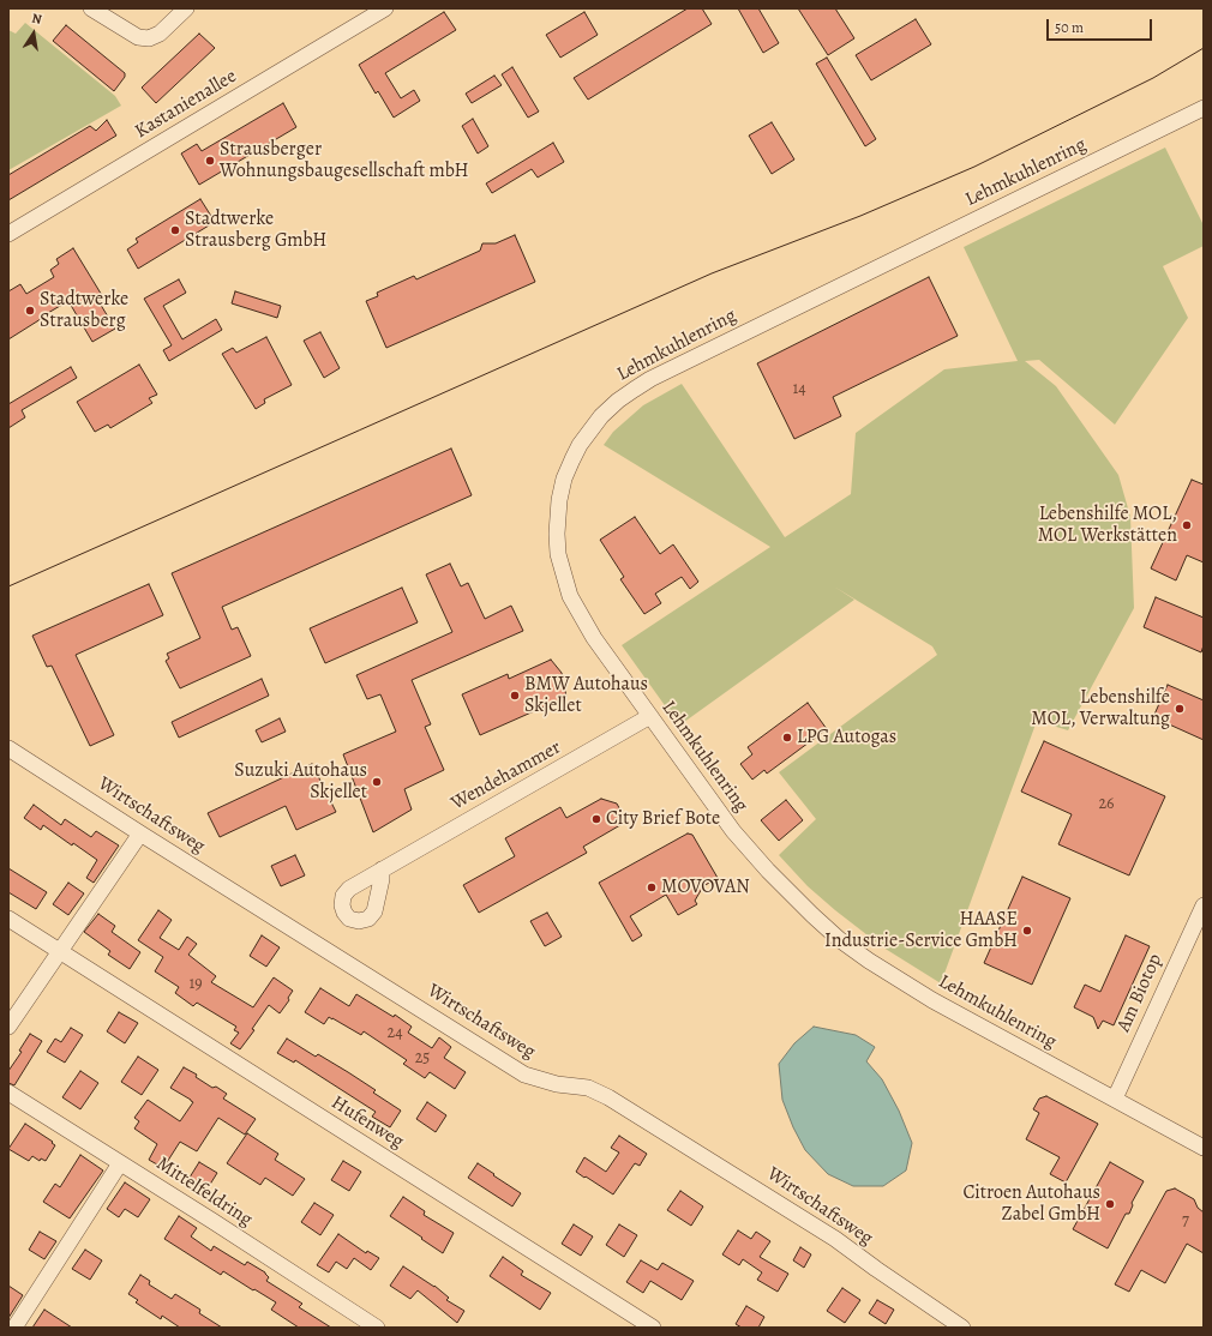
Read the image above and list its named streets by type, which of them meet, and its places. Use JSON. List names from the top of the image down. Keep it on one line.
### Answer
{"streets":{"street":["Kastanienallee","Lehmkuhlenring","Wendehammer","Wirtschaftsweg","Am Biotop","Hufenweg","Mittelfeldring"]},"crossings":[["Lehmkuhlenring","Wendehammer"],["Lehmkuhlenring","Am Biotop"]],"places":["Strausberger Wohnungsbaugesellschaft mbH","Stadtwerke Strausberg GmbH","Stadtwerke Strausberg","Lebenshilfe MOL, MOL Werkstätten","BMW Autohaus Skjellet","Lebenshilfe MOL, Verwaltung","LPG Autogas","Suzuki Autohaus Skjellet","City Brief Bote","MOVOVAN","HAASE Industrie-Service GmbH","Citroen Autohaus Zabel GmbH"],"house_numbers":["14","26","19","24","25","7"],"scale_bar":"50 m","north":"top"}
